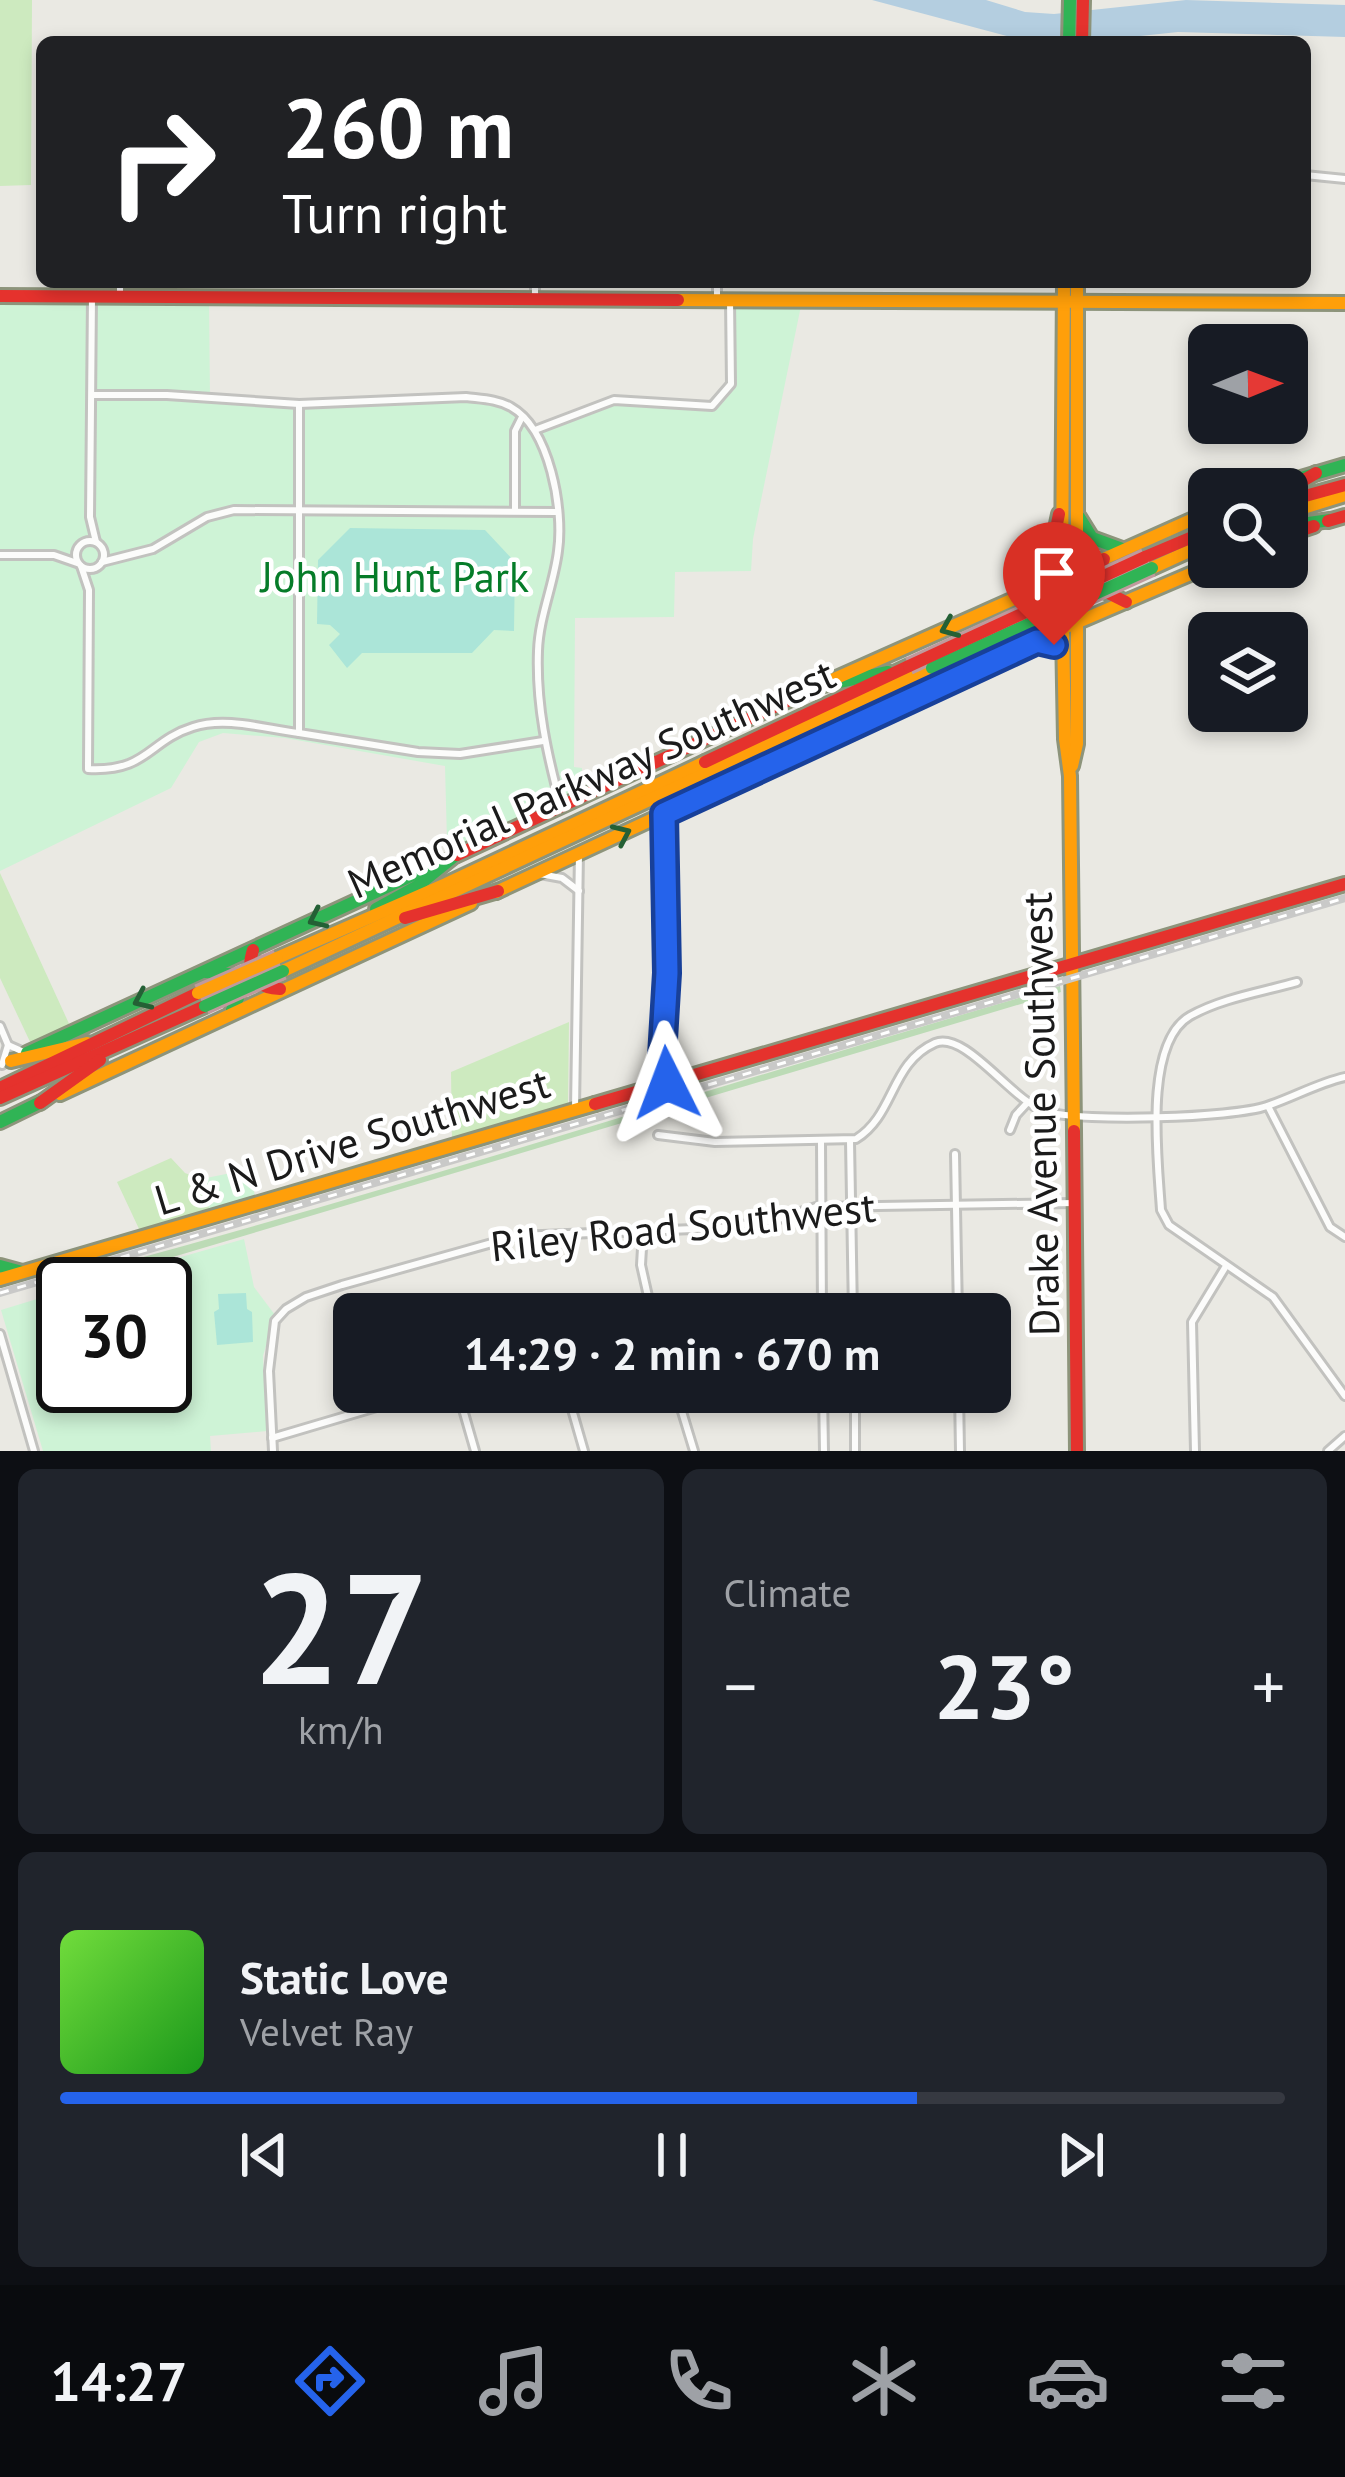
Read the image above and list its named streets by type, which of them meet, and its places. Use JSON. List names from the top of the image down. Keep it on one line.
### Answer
{"streets":{"main road":["Memorial Parkway Southwest","Drake Avenue Southwest","L & N Drive Southwest"],"street":["Riley Road Southwest"]},"crossings":[["Drake Avenue Southwest","L & N Drive Southwest"],["Drake Avenue Southwest","Riley Road Southwest"]],"parks":["John Hunt Park"],"north":"right","page":{"turn":["260 m","Turn right"],"limit":"30","trip":"14:29 · 2 min · 670 m","tile":[["27","km/h"],"Climate"],"heat":["−","23°","+"],"song":["Static Love","Velvet Ray"],"tabs":"14:27"}}
